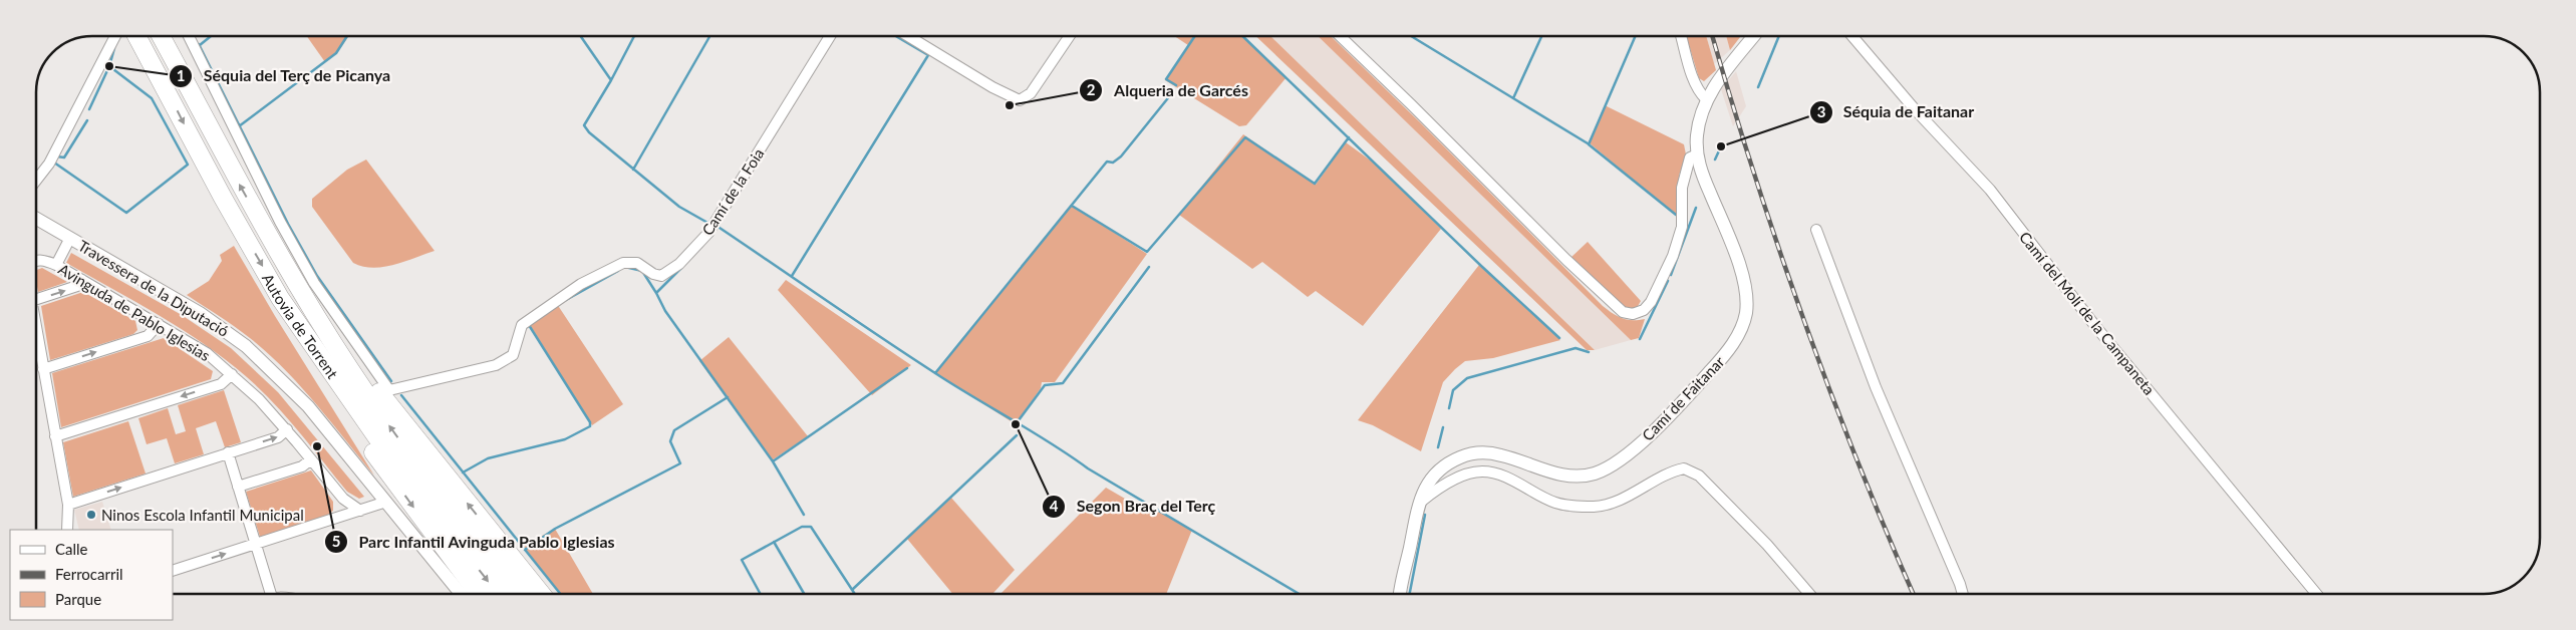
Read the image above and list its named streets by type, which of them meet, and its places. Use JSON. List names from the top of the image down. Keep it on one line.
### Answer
{"streets":{"highway":["Autovia de Torrent"],"street":["Camí de la Foia","Travessera de la Diputació","Avinguda de Pablo Iglesias","Camí del Molí de la Campaneta","Camí de Faitanar"]},"places":["Séquia del Terç de Picanya","Alqueria de Garcés","Séquia de Faitanar","Segon Braç del Terç","Parc Infantil Avinguda Pablo Iglesias","Ninos Escola Infantil Municipal"],"legend":["Calle","Ferrocarril","Parque"]}
